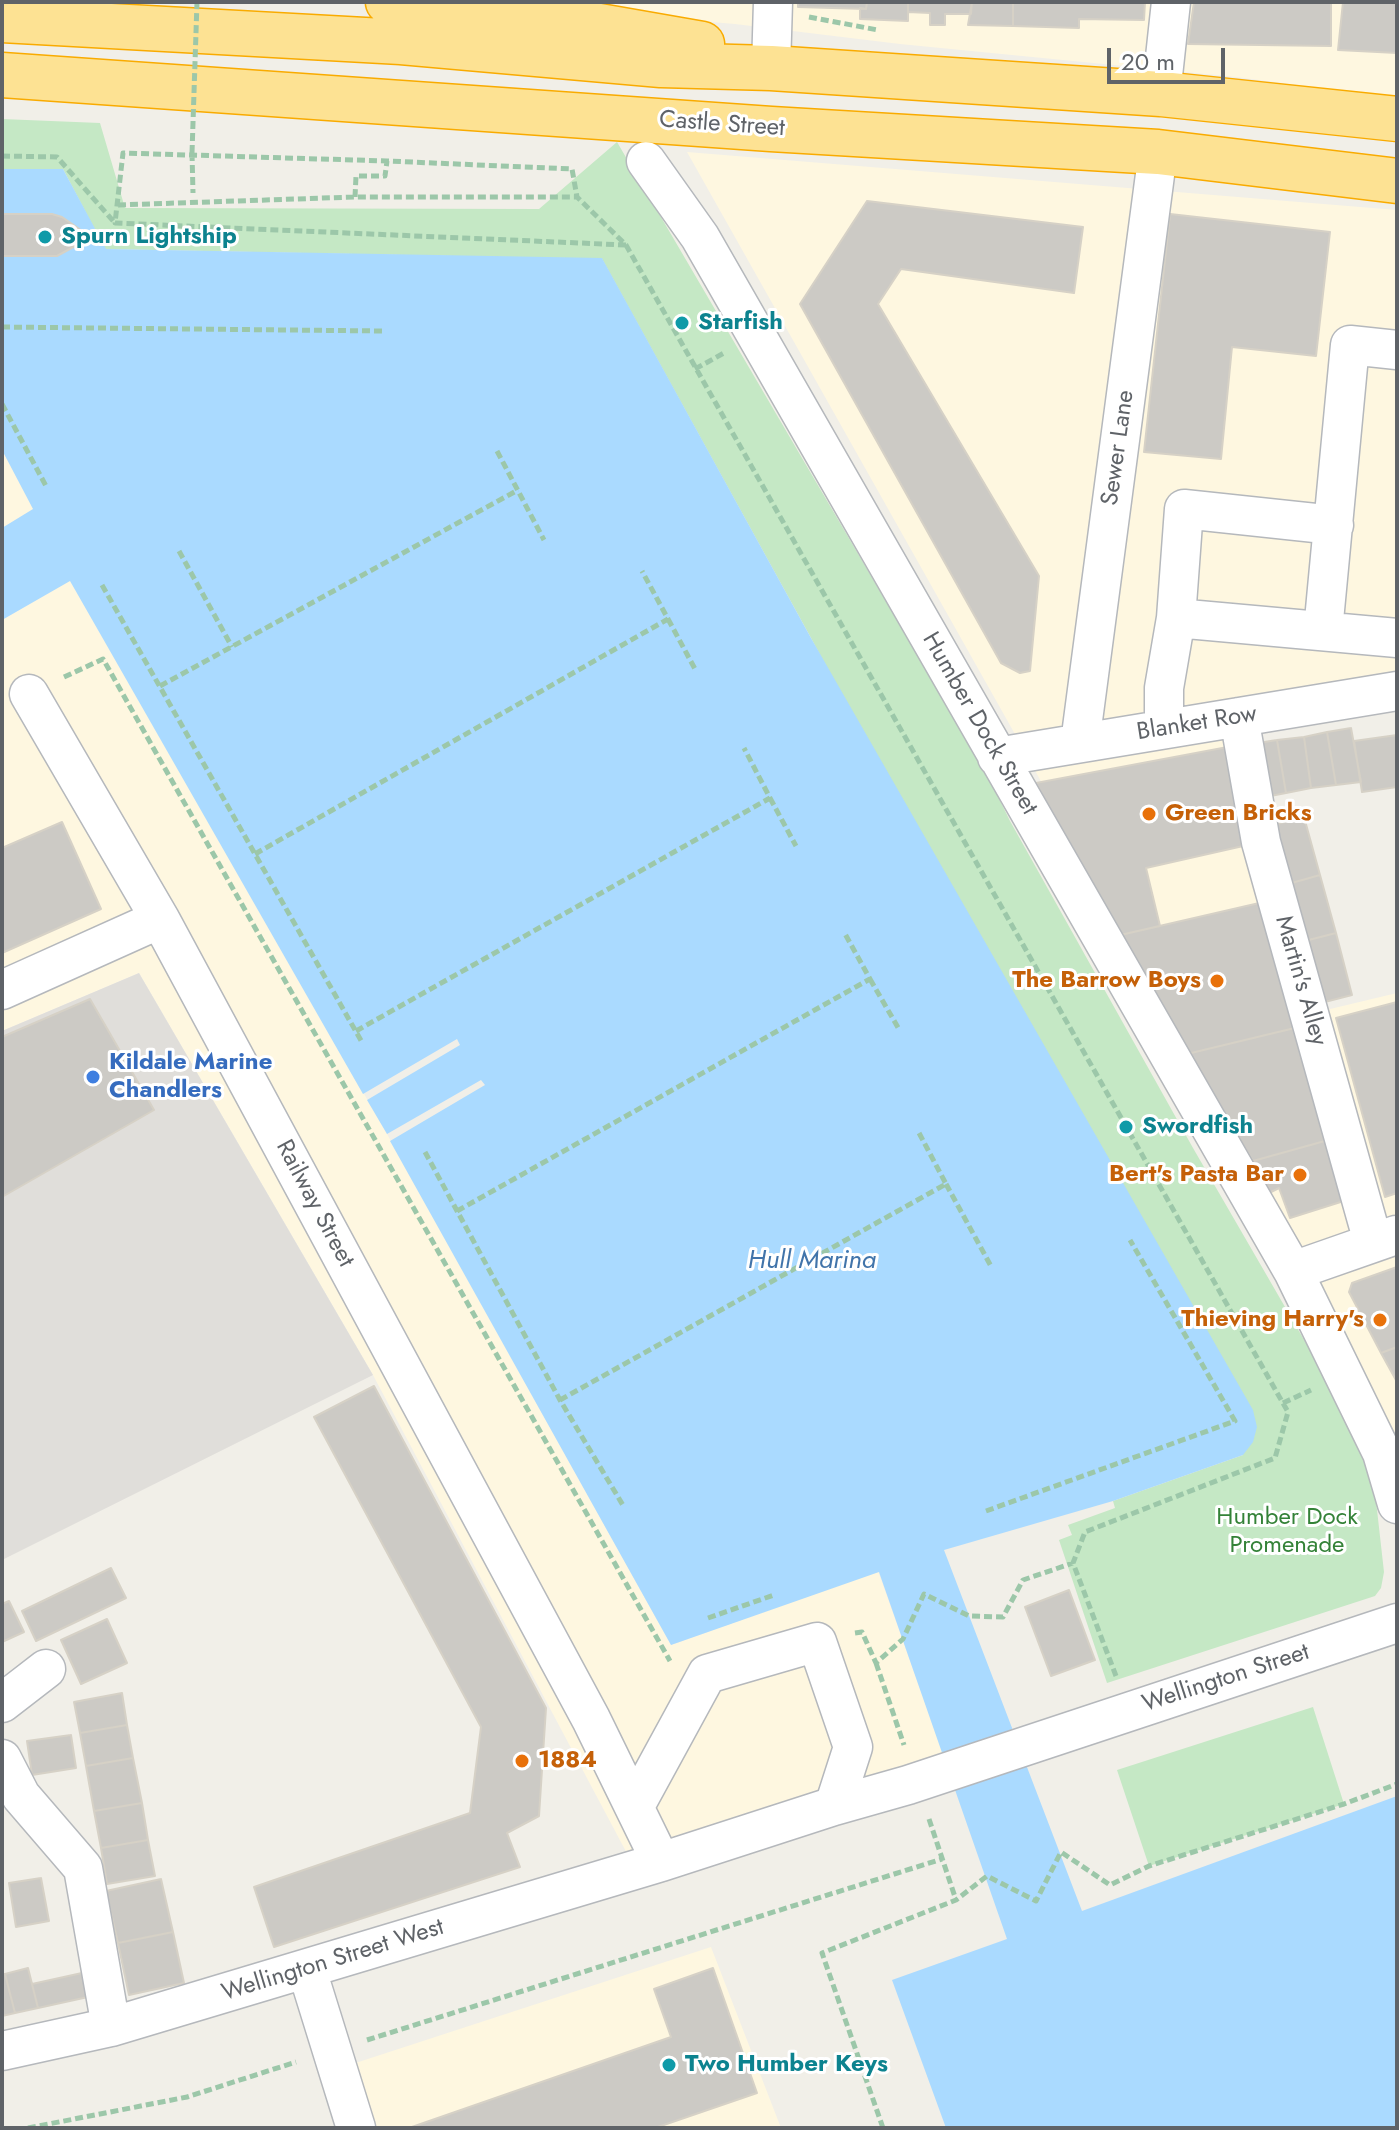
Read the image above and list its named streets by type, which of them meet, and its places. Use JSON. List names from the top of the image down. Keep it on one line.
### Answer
{"streets":{"highway":["Castle Street"],"street":["Sewer Lane","Humber Dock Street","Blanket Row","Martin's Alley","Railway Street","Wellington Street","Wellington Street West"]},"crossings":[["Castle Street","Sewer Lane"],["Sewer Lane","Blanket Row"],["Humber Dock Street","Blanket Row"],["Blanket Row","Martin's Alley"],["Wellington Street","Wellington Street West"]],"water":["Hull Marina"],"parks":["Humber Dock Promenade"],"places":["Spurn Lightship","Starfish","Green Bricks","The Barrow Boys","Kildale Marine Chandlers","Swordfish","Bert's Pasta Bar","Thieving Harry's","1884","Two Humber Keys"],"scale_bar":"20 m"}
